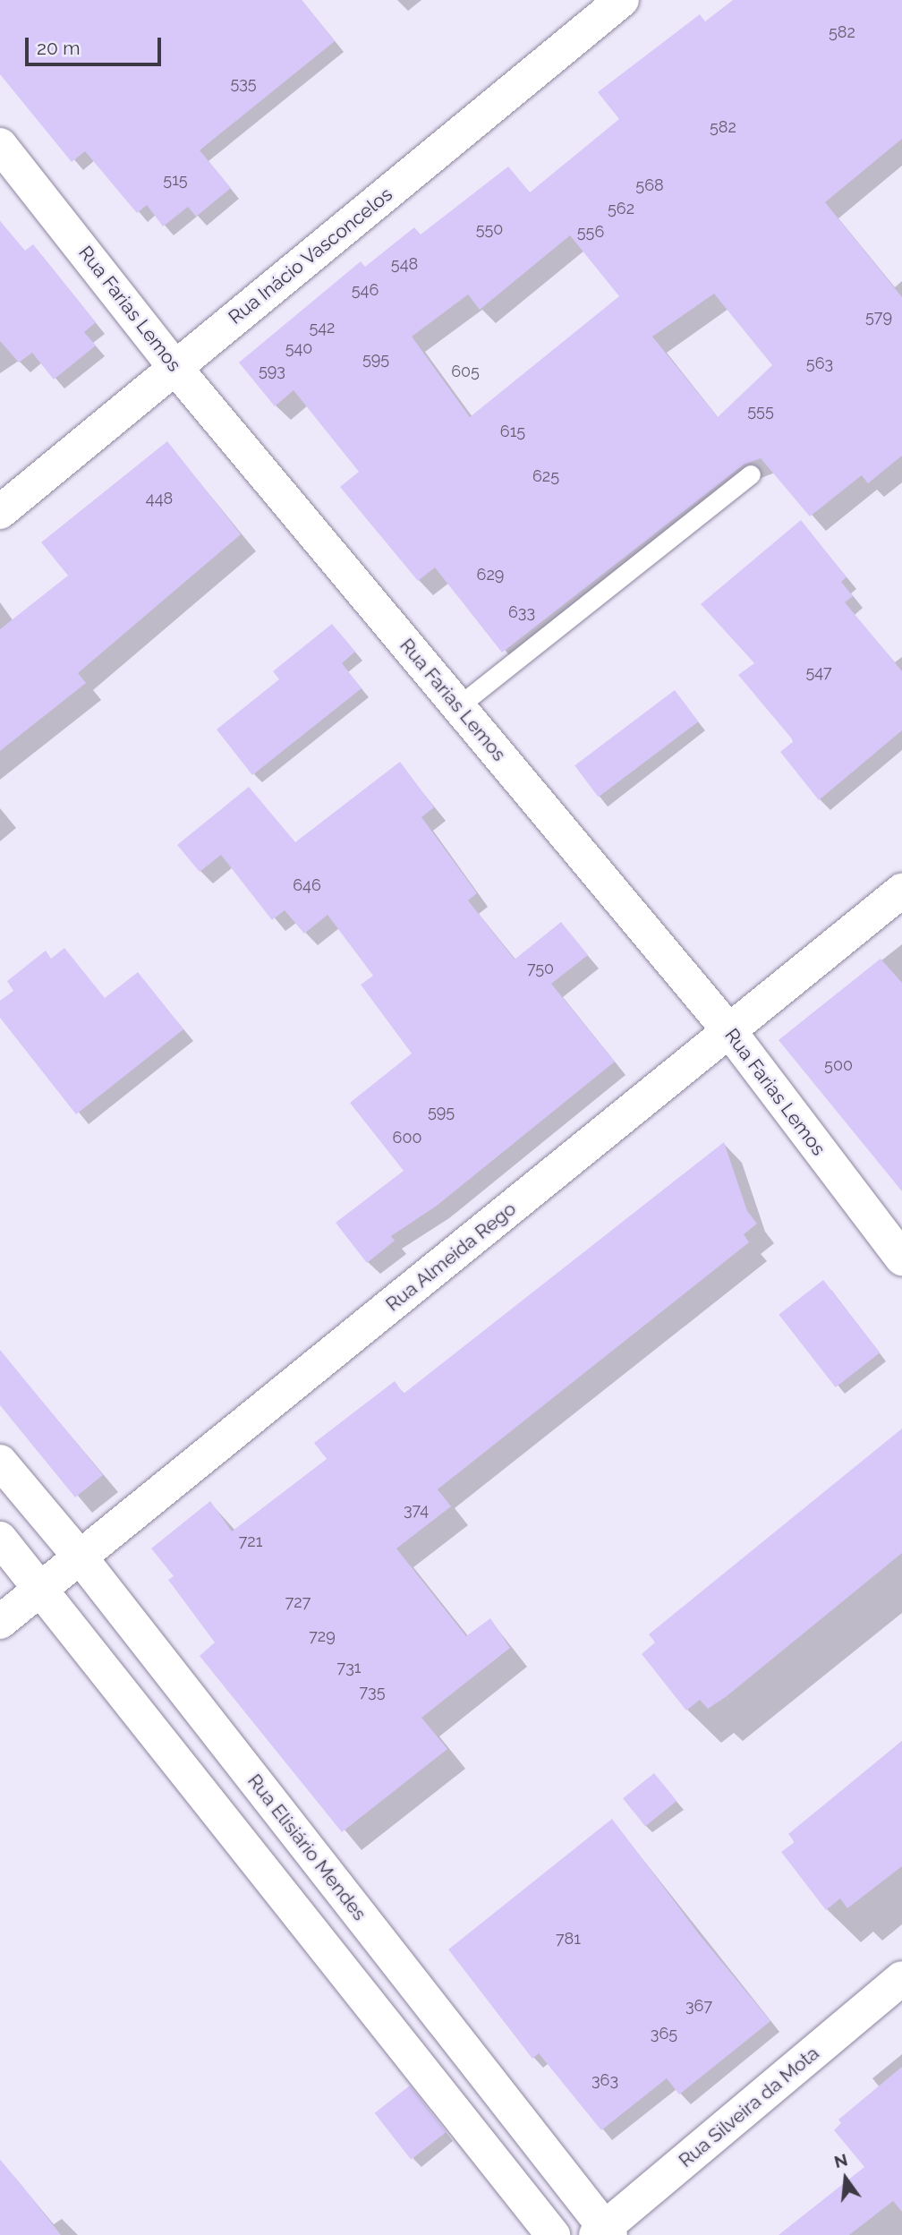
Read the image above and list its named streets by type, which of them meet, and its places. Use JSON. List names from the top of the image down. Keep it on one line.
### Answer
{"streets":{"street":["Rua Inácio Vasconcelos","Rua Farias Lemos","Rua Almeida Rego","Rua Elisiário Mendes","Rua Silveira da Mota"]},"crossings":[["Rua Inácio Vasconcelos","Rua Farias Lemos"],["Rua Farias Lemos","Rua Almeida Rego"],["Rua Almeida Rego","Rua Elisiário Mendes"],["Rua Elisiário Mendes","Rua Silveira da Mota"]],"house_numbers":["582","535","582","515","568","562","550","556","548","546","579","542","540","595","563","593","605","555","615","625","448","629","633","547","646","750","500","595","600","374","721","727","729","731","735","781","367","365","363"],"scale_bar":"20 m","north":"top"}
